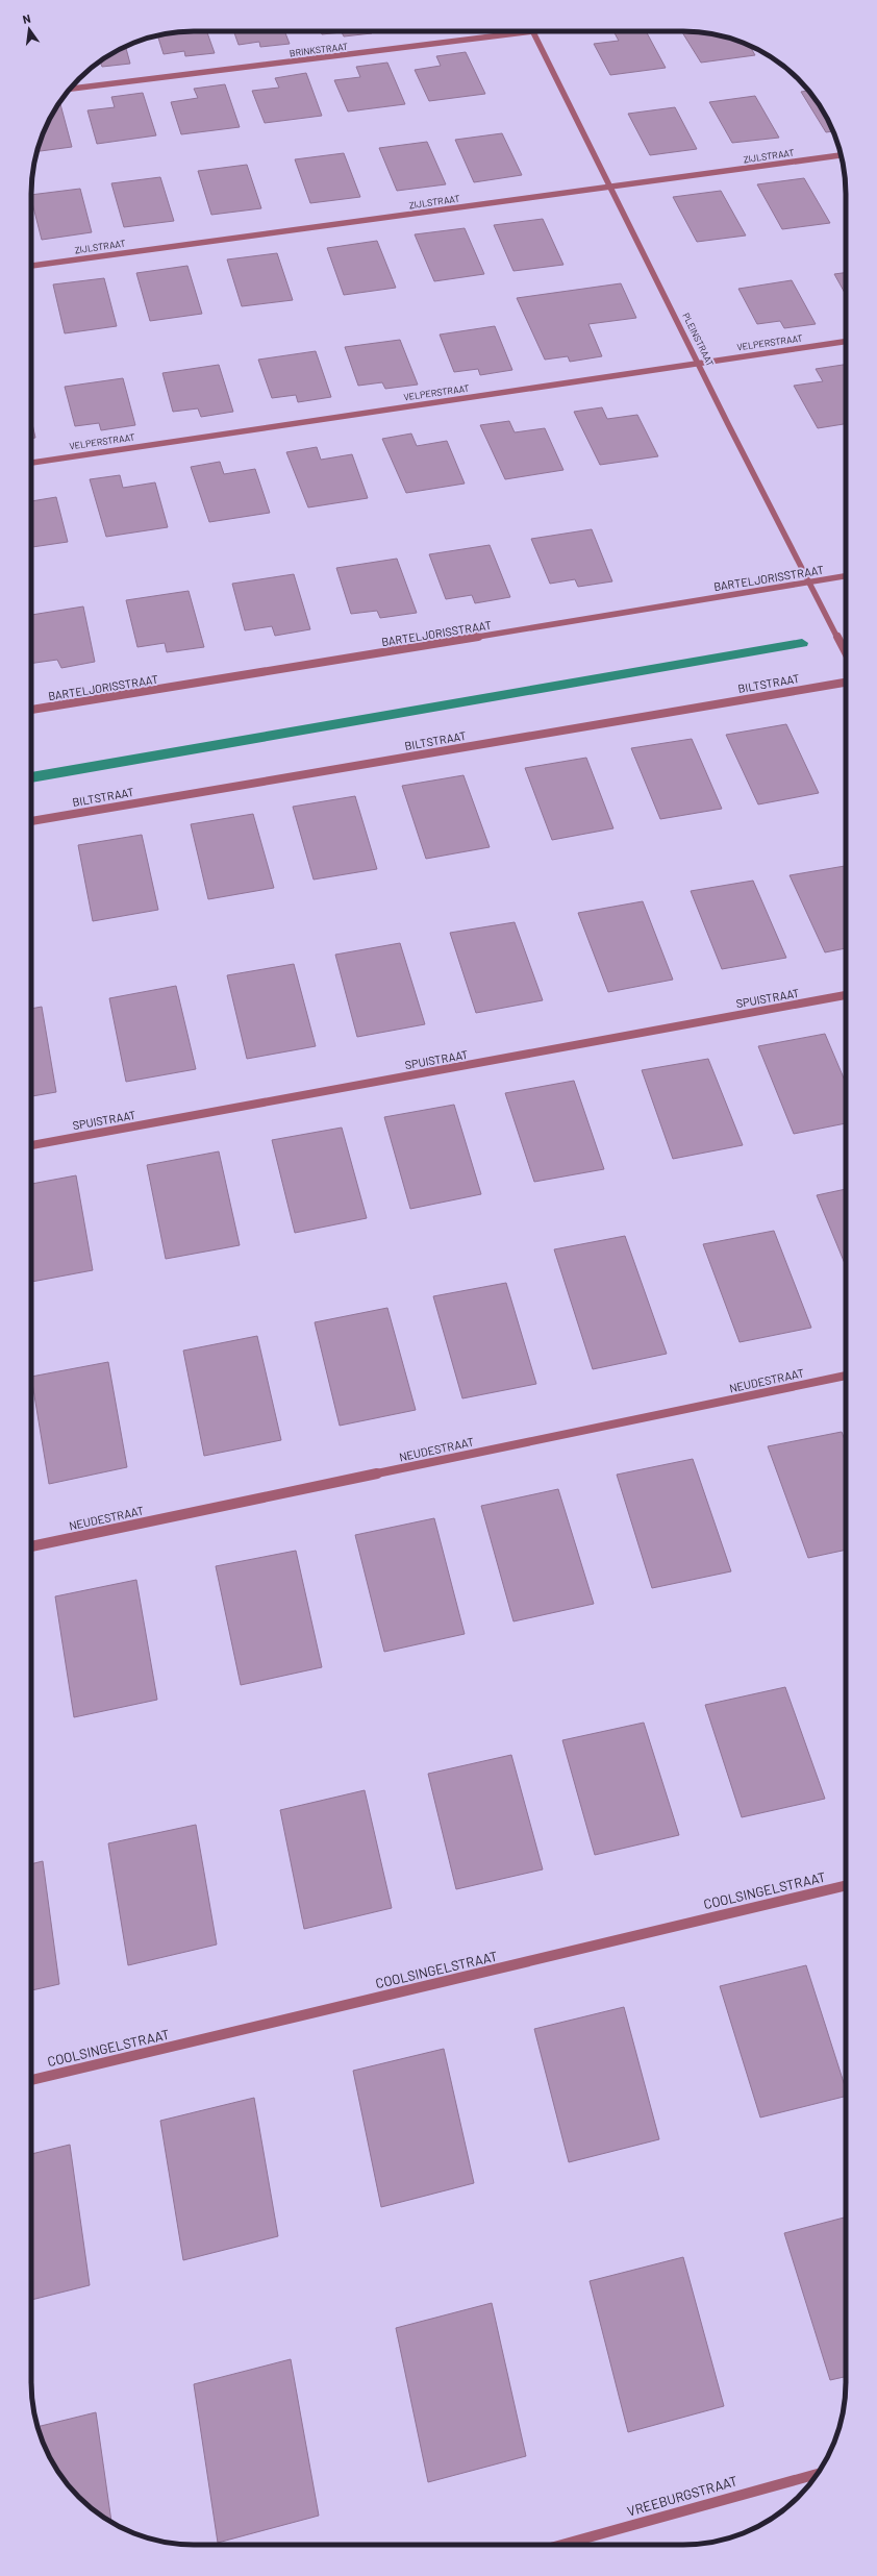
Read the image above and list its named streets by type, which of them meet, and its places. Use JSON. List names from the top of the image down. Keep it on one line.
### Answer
{"streets":{"street":["BRINKSTRAAT","ZIJLSTRAAT","PLEINSTRAAT","VELPERSTRAAT","BARTELJORISSTRAAT","BILTSTRAAT","SPUISTRAAT","NEUDESTRAAT","COOLSINGELSTRAAT","VREEBURGSTRAAT"]},"crossings":[["ZIJLSTRAAT","PLEINSTRAAT"],["PLEINSTRAAT","VELPERSTRAAT"],["PLEINSTRAAT","BARTELJORISSTRAAT"]],"north":"top"}
